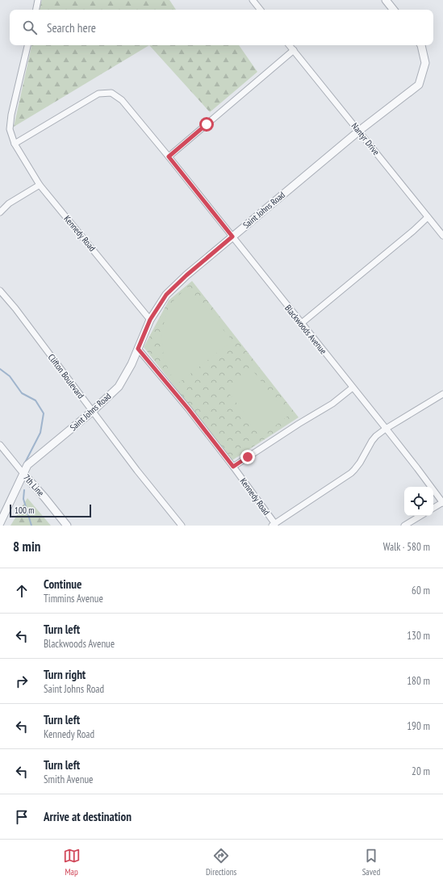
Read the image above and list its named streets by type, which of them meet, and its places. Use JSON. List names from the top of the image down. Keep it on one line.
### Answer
{"streets":{"street":["Nantyr Drive","Saint Johns Road","Kennedy Road","Blackwoods Avenue","Clifton Boulevard","7th Line"]},"crossings":[["Nantyr Drive","Saint Johns Road"],["Saint Johns Road","Kennedy Road"],["Saint Johns Road","Blackwoods Avenue"],["Saint Johns Road","Clifton Boulevard"],["Saint Johns Road","7th Line"],["Kennedy Road","Blackwoods Avenue"]],"scale_bar":"100 m","page":{"search":"Search here","scale":"100 m","heading":["8 min","Walk · 580 m"],"list":[["Continue","Timmins Avenue","60 m"],["Turn left","Blackwoods Avenue","130 m"],["Turn right","Saint Johns Road","180 m"],["Turn left","Kennedy Road","190 m"],["Turn left","Smith Avenue","20 m"],"Arrive at destination"],"nav":["Map","Directions","Saved"]}}
